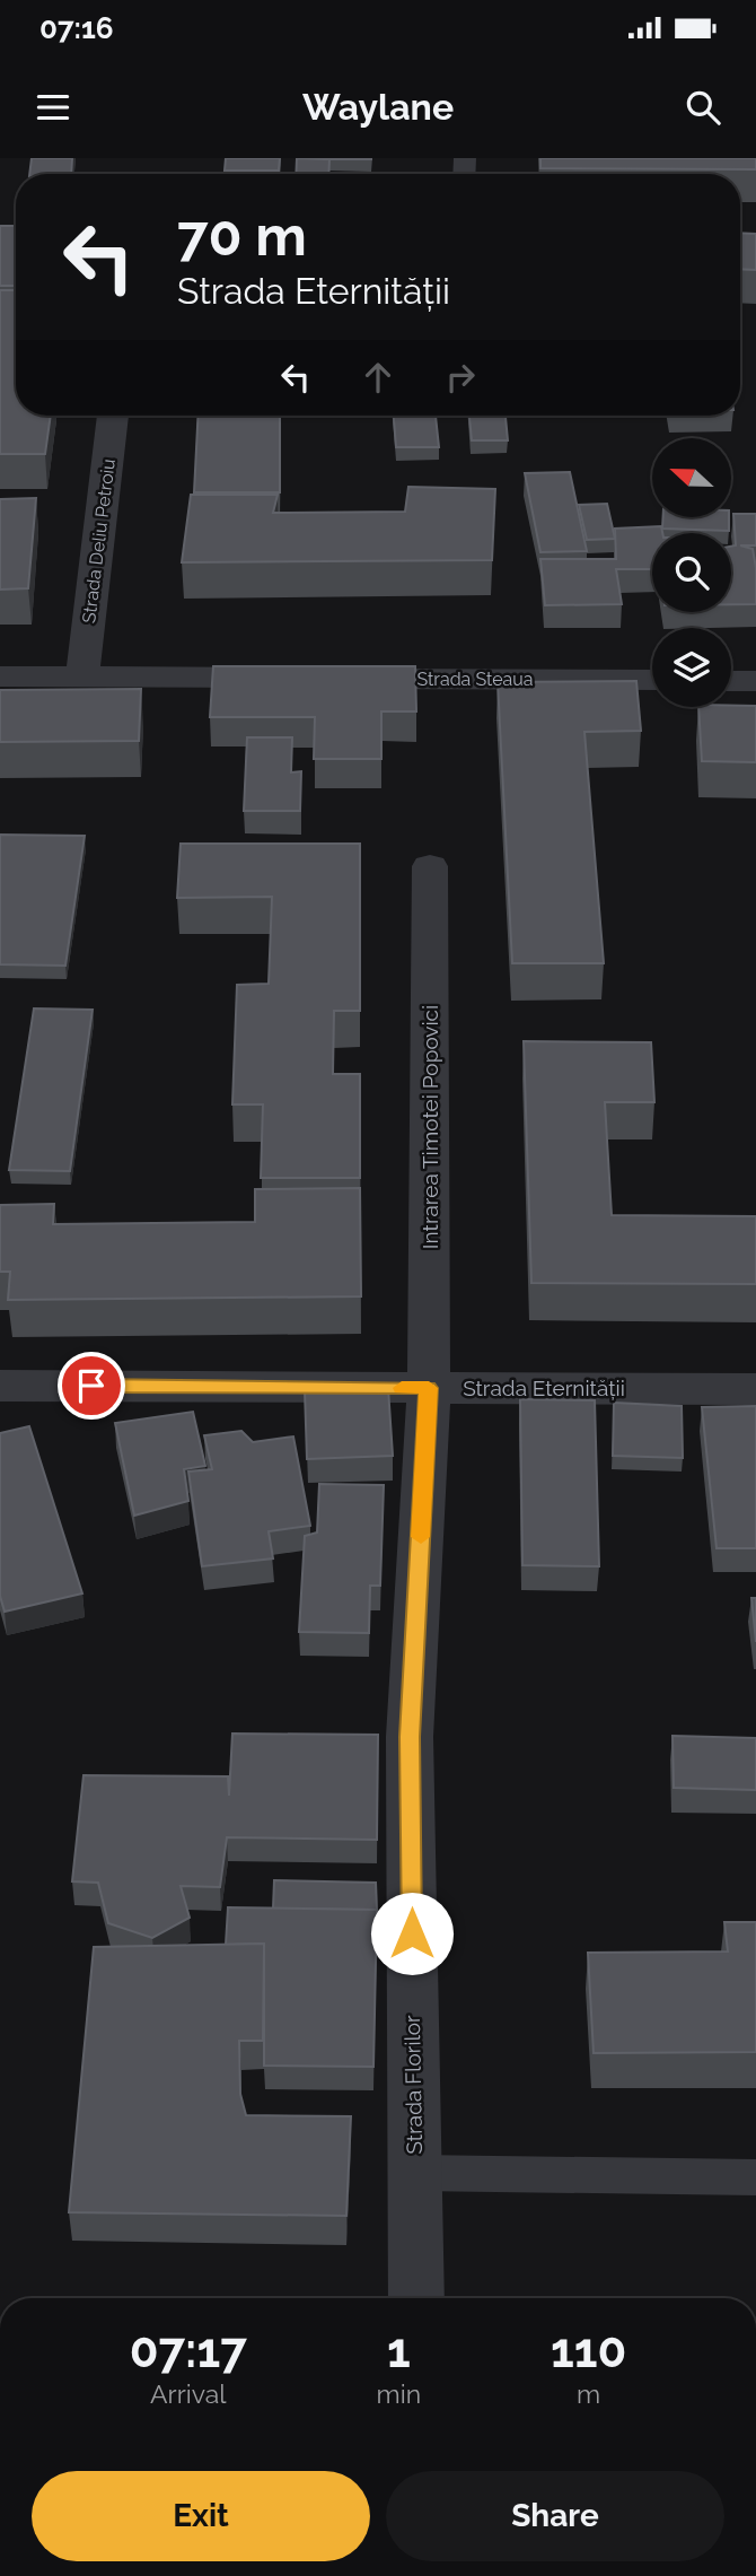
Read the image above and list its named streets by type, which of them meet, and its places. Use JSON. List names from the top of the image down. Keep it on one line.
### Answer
{"streets":{"street":["Strada Deliu Petroiu","Strada Steaua","Intrarea Timotei Popovici","Strada Eternității","Strada Florilor"]},"crossings":[["Strada Deliu Petroiu","Strada Steaua"],["Intrarea Timotei Popovici","Strada Eternității"],["Intrarea Timotei Popovici","Strada Florilor"],["Strada Eternității","Strada Florilor"]],"north":"left","page":{"status":"07:16","header":"Waylane","turn":["70 m","Strada Eternității"],"eta":["07:17","Arrival","1","min","110","m"],"buttons":["Exit","Share"]}}
